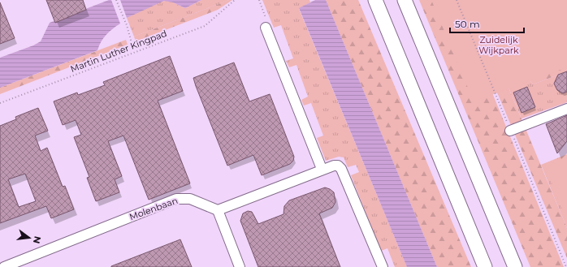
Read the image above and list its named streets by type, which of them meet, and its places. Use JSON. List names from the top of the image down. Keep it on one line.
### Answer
{"streets":{"street":["Molenbaan"],"path":["Martin Luther Kingpad"]},"parks":["Zuidelijk Wijkpark"],"scale_bar":"50 m","north":"right"}
